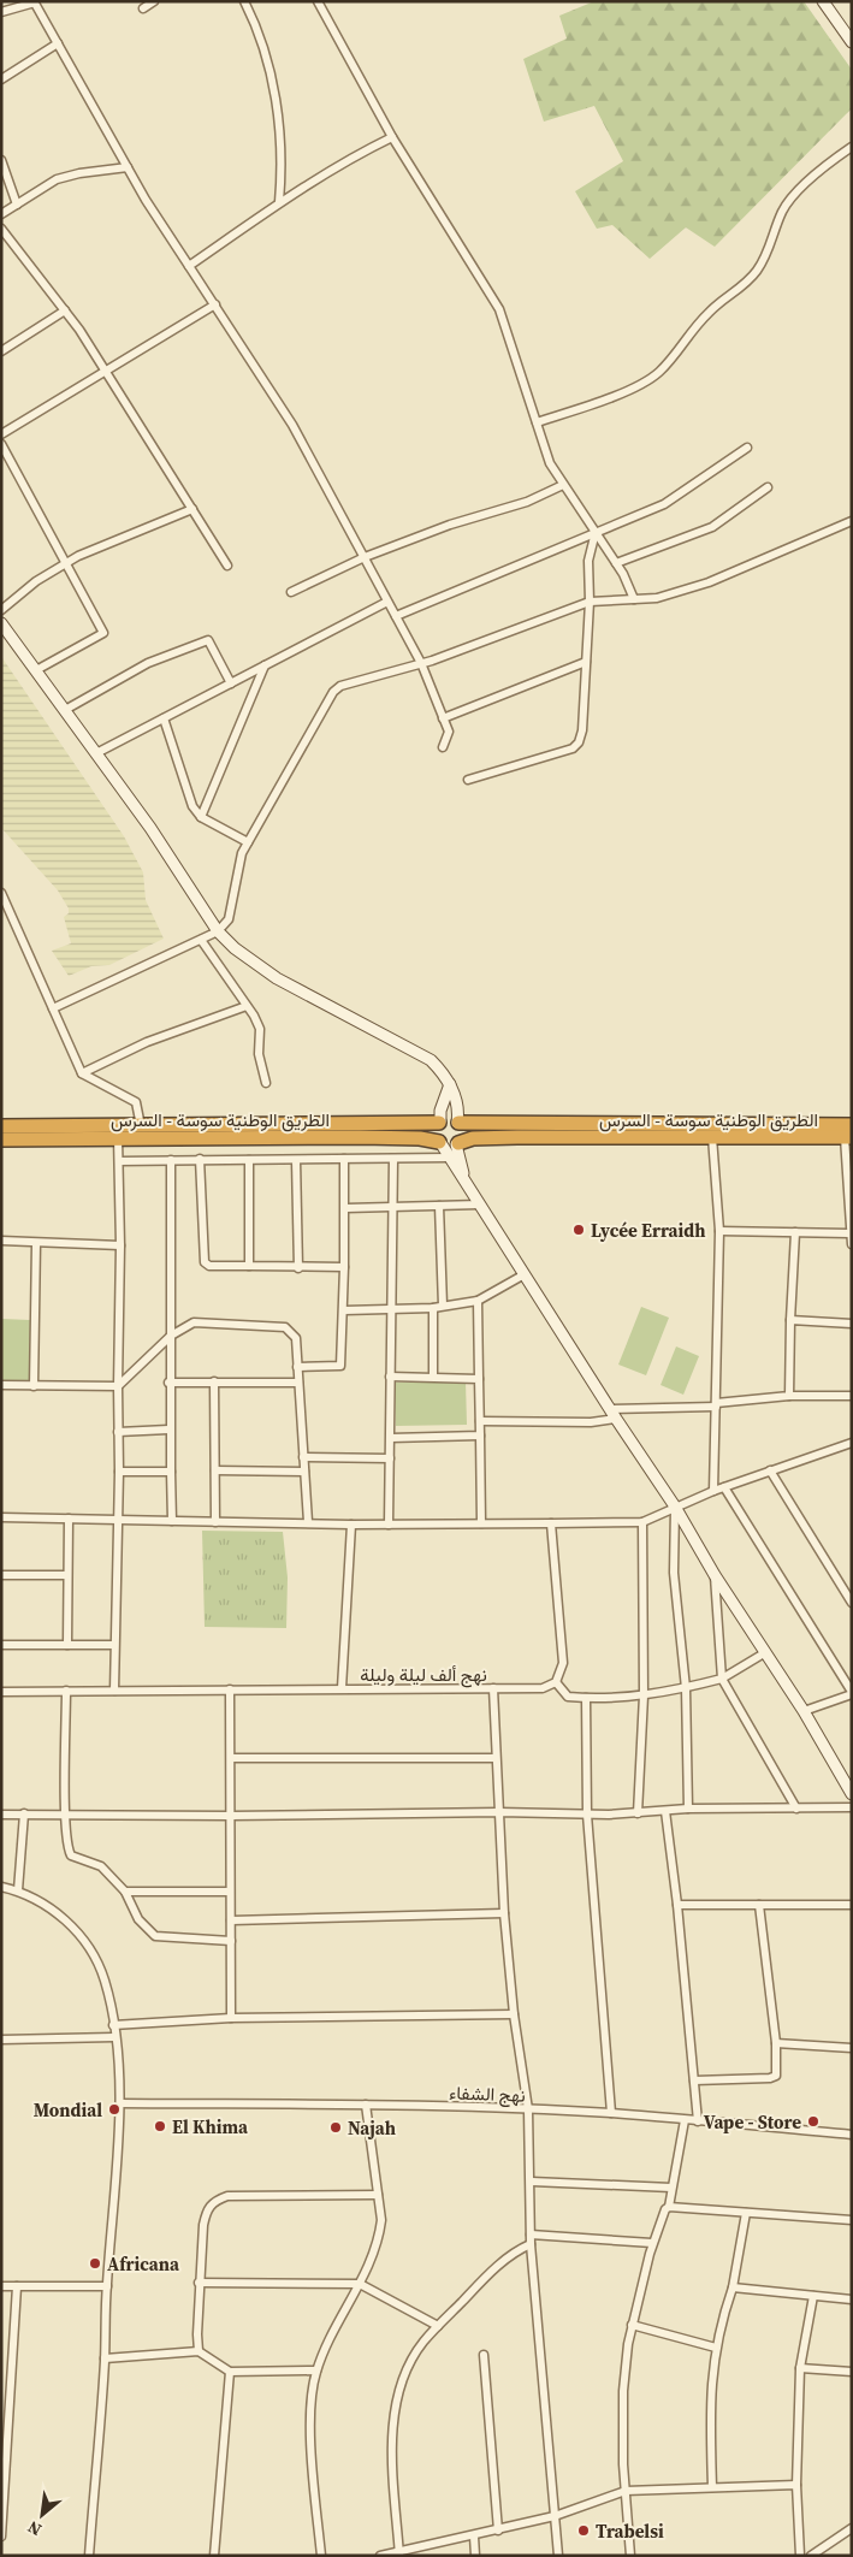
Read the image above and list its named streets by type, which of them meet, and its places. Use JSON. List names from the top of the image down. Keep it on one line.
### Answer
{"streets":{"highway":["الطريق الوطنية سوسة - السرس"],"street":["نهج ألف ليلة وليلة","نهج الشفاء"]},"places":["Lycée Erraidh","Mondial","Vape - Store","El Khima","Najah","Africana","Trabelsi"],"north":"bottom left"}
